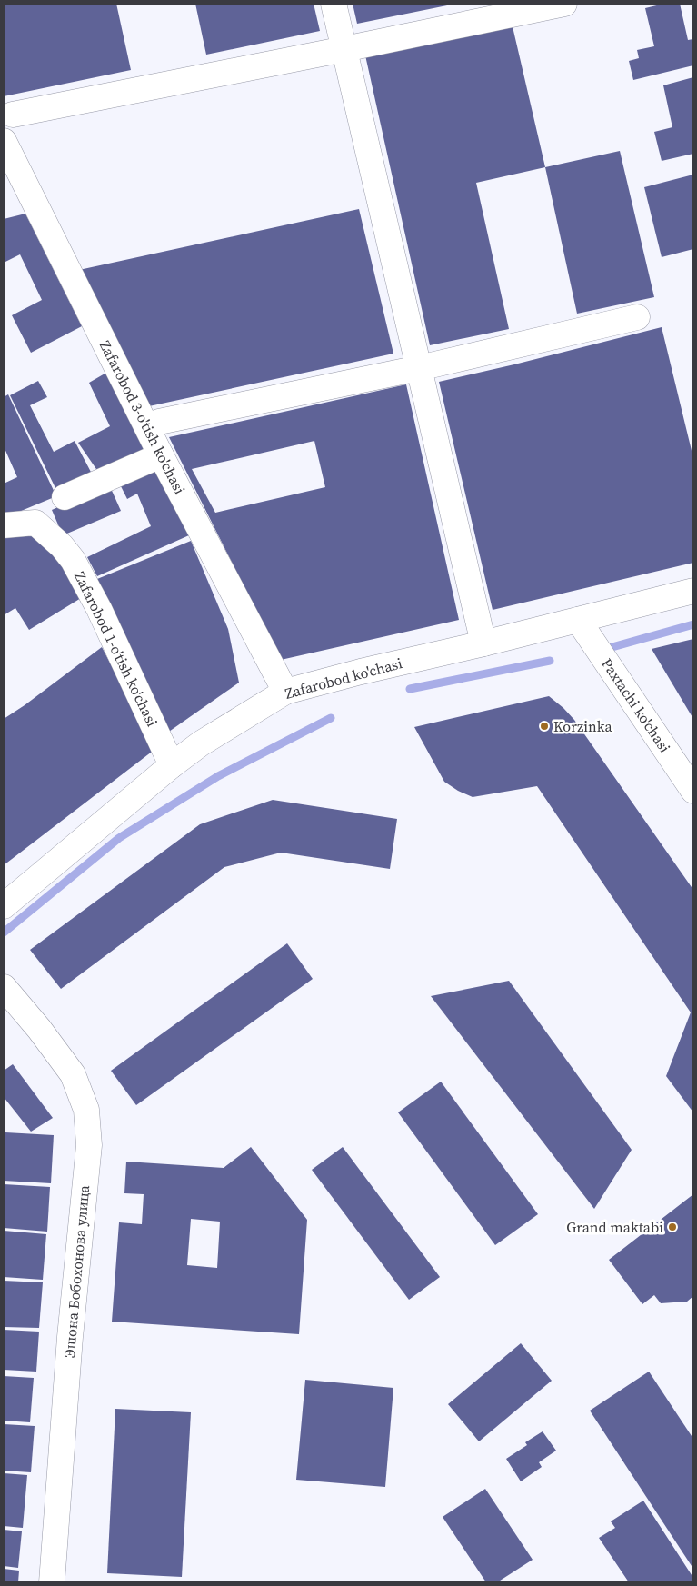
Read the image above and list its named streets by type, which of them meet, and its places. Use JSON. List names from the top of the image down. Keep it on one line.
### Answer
{"streets":{"street":["Zafarobod 3-o'tish ko'chasi","Zafarobod 1-o'tish ko'chasi","Zafarobod ko'chasi","Paxtachi ko'chasi","Эшона Бобохонова улица"]},"crossings":[["Zafarobod 3-o'tish ko'chasi","Zafarobod ko'chasi"],["Zafarobod 1-o'tish ko'chasi","Zafarobod ko'chasi"],["Zafarobod ko'chasi","Paxtachi ko'chasi"]],"places":["Korzinka","Grand maktabi"]}
